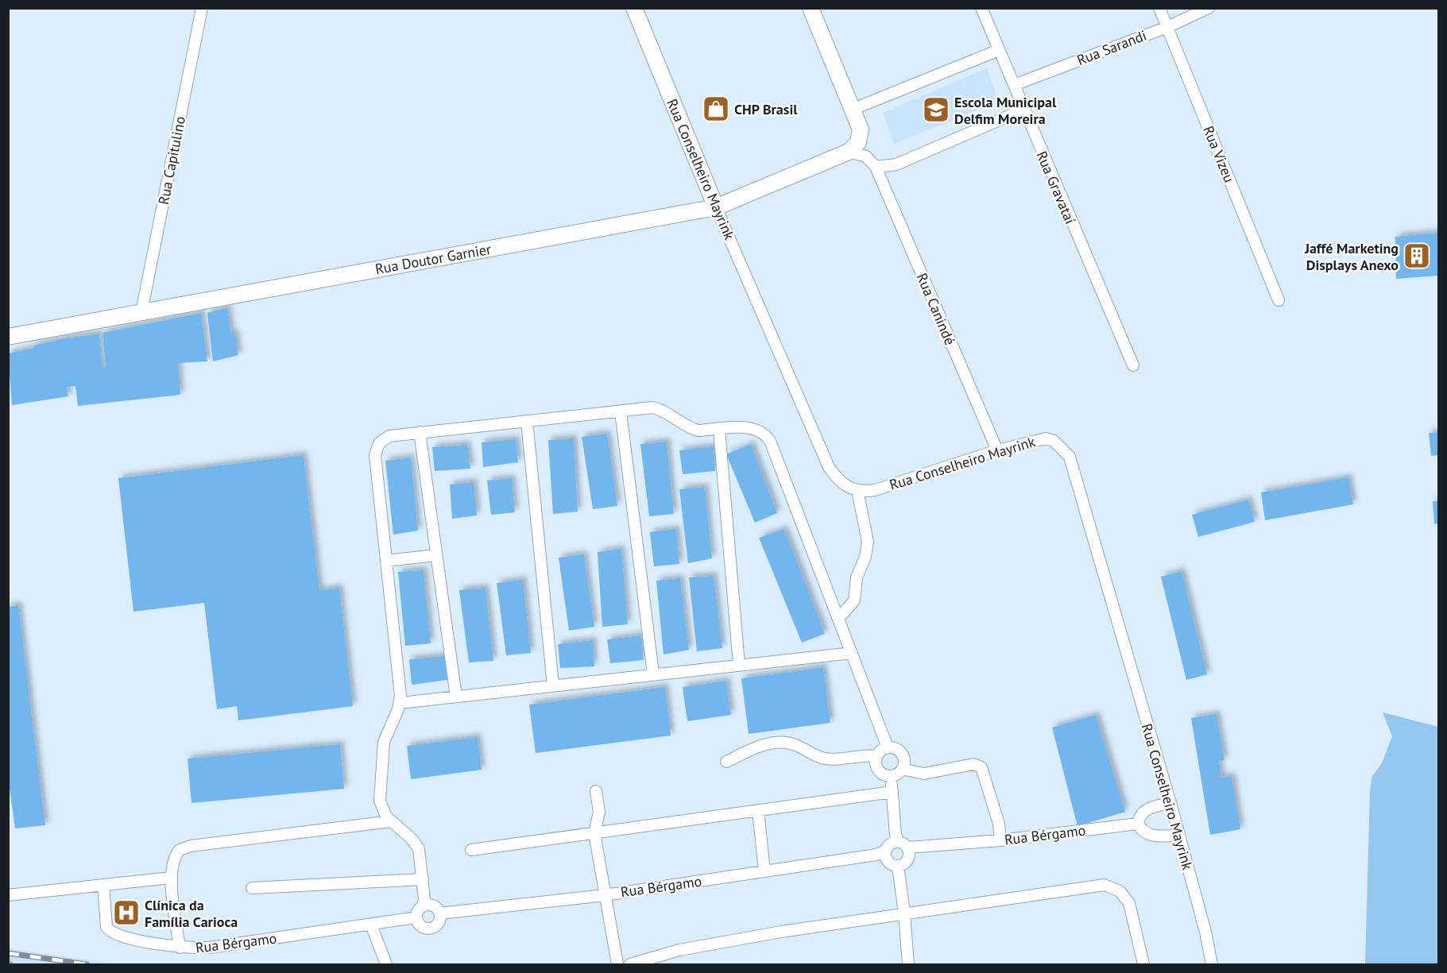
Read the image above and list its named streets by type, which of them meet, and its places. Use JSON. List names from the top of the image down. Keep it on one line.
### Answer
{"streets":{"main road":["Rua Conselheiro Mayrink","Rua Doutor Garnier"],"street":["Rua Sarandi","Rua Vizeu","Rua Capitulino","Rua Gravataí","Rua Canindé","Rua Bérgamo"]},"crossings":[["Rua Sarandi","Rua Vizeu"],["Rua Sarandi","Rua Gravataí"],["Rua Capitulino","Rua Doutor Garnier"],["Rua Conselheiro Mayrink","Rua Doutor Garnier"],["Rua Conselheiro Mayrink","Rua Canindé"]],"places":{"shop":["CHP Brasil"],"school or university":["Escola Municipal Delfim Moreira"],"building":["Jaffé Marketing Displays Anexo"],"hospital":["Clínica da Família Carioca"]}}
